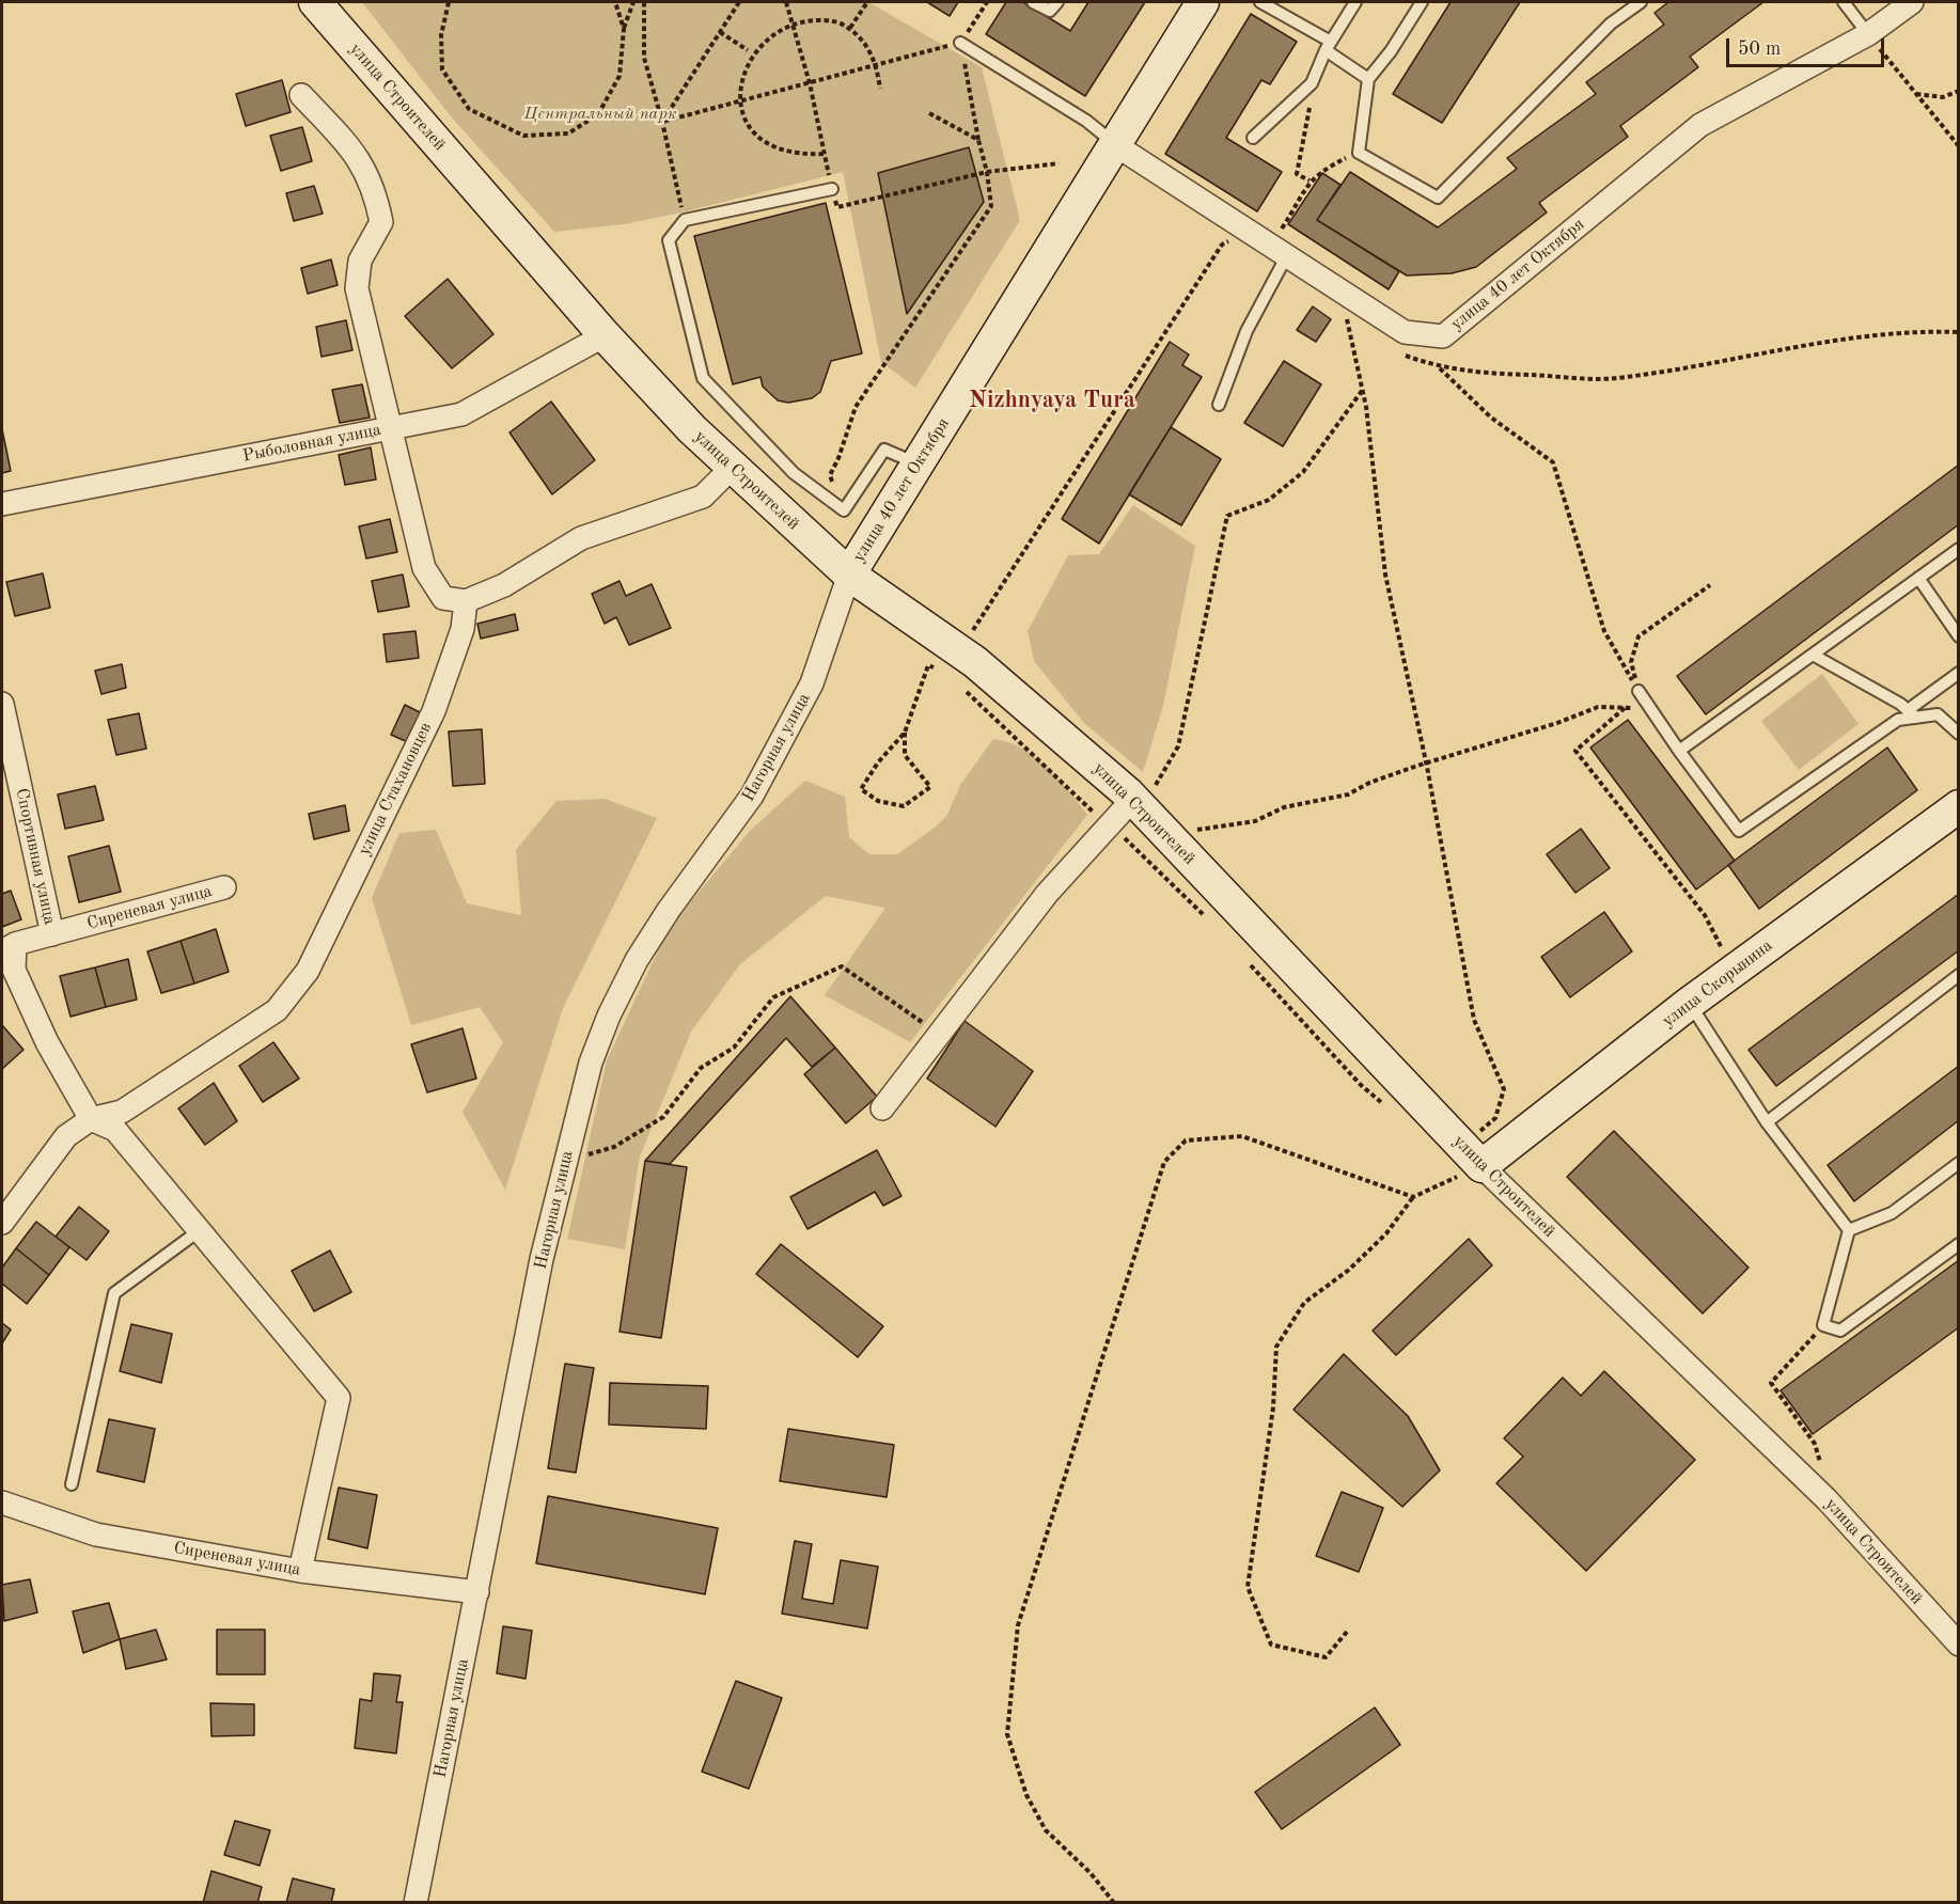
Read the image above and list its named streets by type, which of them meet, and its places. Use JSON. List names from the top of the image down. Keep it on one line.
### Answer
{"streets":{"main road":["улица Строителей","улица 40 лет Октября","улица Скорынина"],"street":["Рыболовная улица","Нагорная улица","улица Стахановцев","Спортивная улица","Сиреневая улица"]},"crossings":[["улица Строителей","улица 40 лет Октября"],["улица Строителей","Рыболовная улица"],["улица Строителей","Нагорная улица"],["улица Строителей","улица Скорынина"],["улица 40 лет Октября","Нагорная улица"],["Нагорная улица","Сиреневая улица"],["Спортивная улица","Сиреневая улица"]],"districts":["Nizhnyaya Tura"],"parks":["Центральный парк"],"scale_bar":"50 m"}
